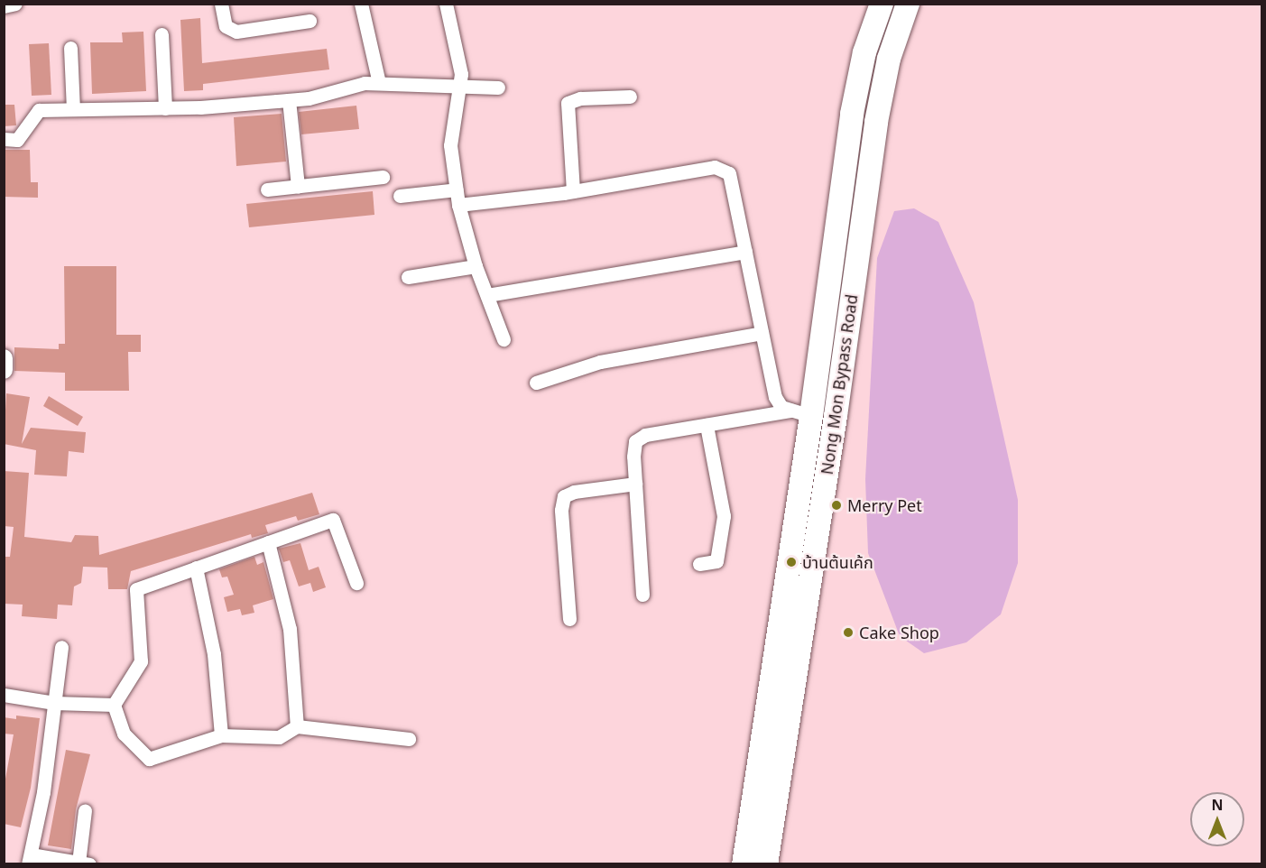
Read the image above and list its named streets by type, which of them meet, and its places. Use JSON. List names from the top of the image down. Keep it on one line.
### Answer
{"streets":{"highway":["Nong Mon Bypass Road"]},"places":["Merry Pet","บ้านต้นเค้ก","Cake Shop"],"north":"top"}
